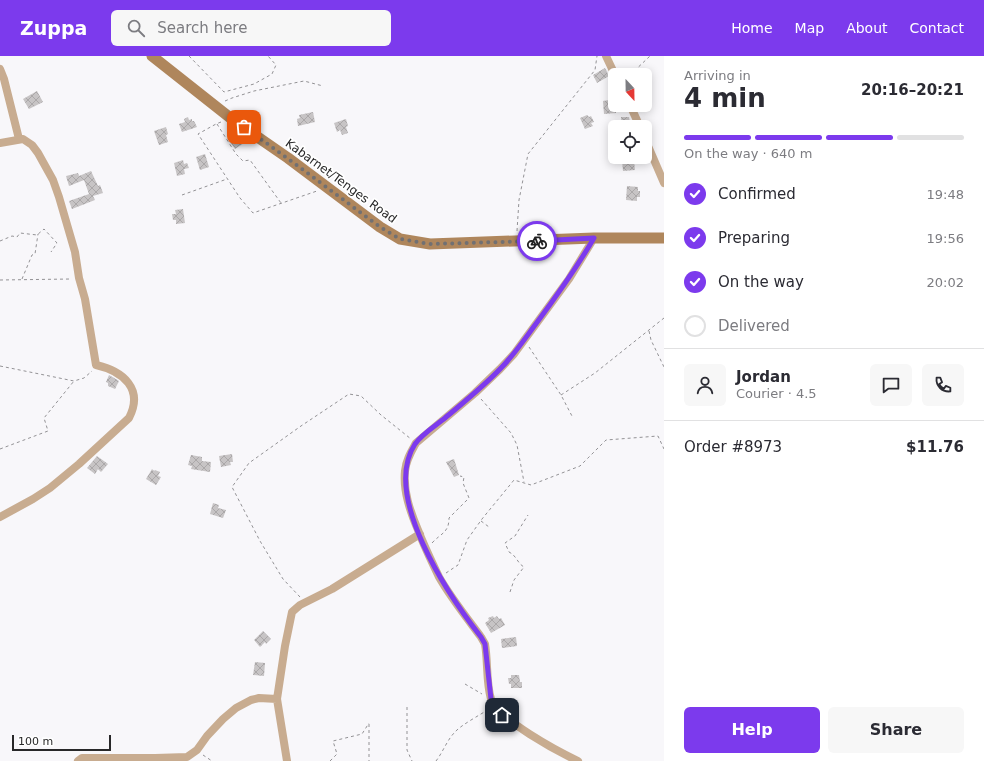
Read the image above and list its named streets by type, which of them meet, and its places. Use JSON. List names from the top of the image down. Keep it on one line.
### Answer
{"streets":{"street":["Kabarnet/Tenges Road"]},"scale_bar":"100 m","north":"bottom","page":{"header":"Zuppa","search":"Search here","nav":["Home","Map","About","Contact"],"heading":["4 min","Arriving in","20:16–20:21"],"panel":["Jordan","Courier · 4.5","Order #8973","$11.76"],"bar":"On the way · 640 m","list":[["Confirmed","19:48"],["Preparing","19:56"],["On the way","20:02"],"Delivered"],"buttons":["Help","Share"],"scale":"100 m"}}
